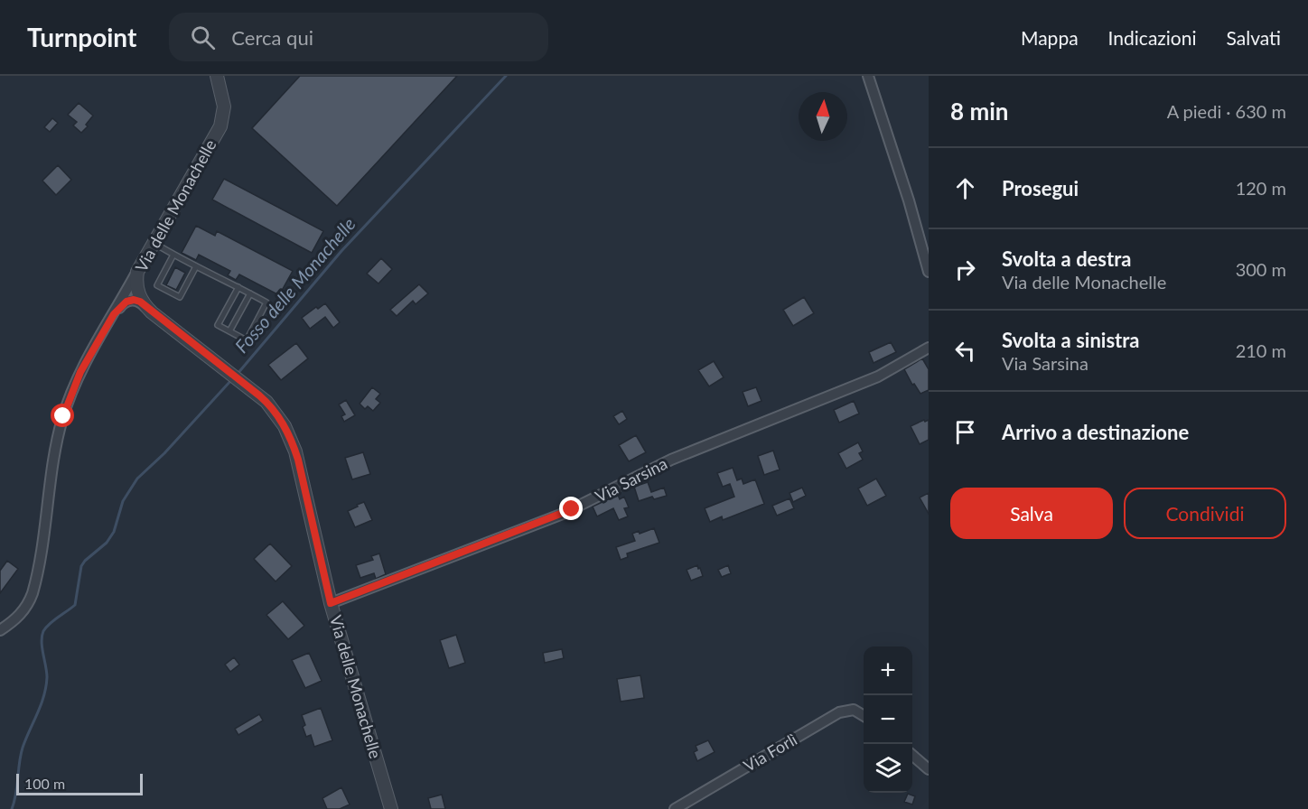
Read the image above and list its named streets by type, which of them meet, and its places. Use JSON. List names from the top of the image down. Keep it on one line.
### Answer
{"streets":{"street":["Via delle Monachelle","Via Sarsina","Via Forlì"]},"crossings":[["Via delle Monachelle","Via Sarsina"]],"water":["Fosso delle Monachelle"],"scale_bar":"100 m","north":"top","page":{"header":"Turnpoint","search":"Cerca qui","nav":["Mappa","Indicazioni","Salvati"],"heading":["8 min","A piedi · 630 m"],"list":[["Prosegui","120 m"],["Svolta a destra","Via delle Monachelle","300 m"],["Svolta a sinistra","Via Sarsina","210 m"],"Arrivo a destinazione"],"buttons":["Salva","Condividi"],"map_buttons":["+","−"],"scale":"100 m"}}
